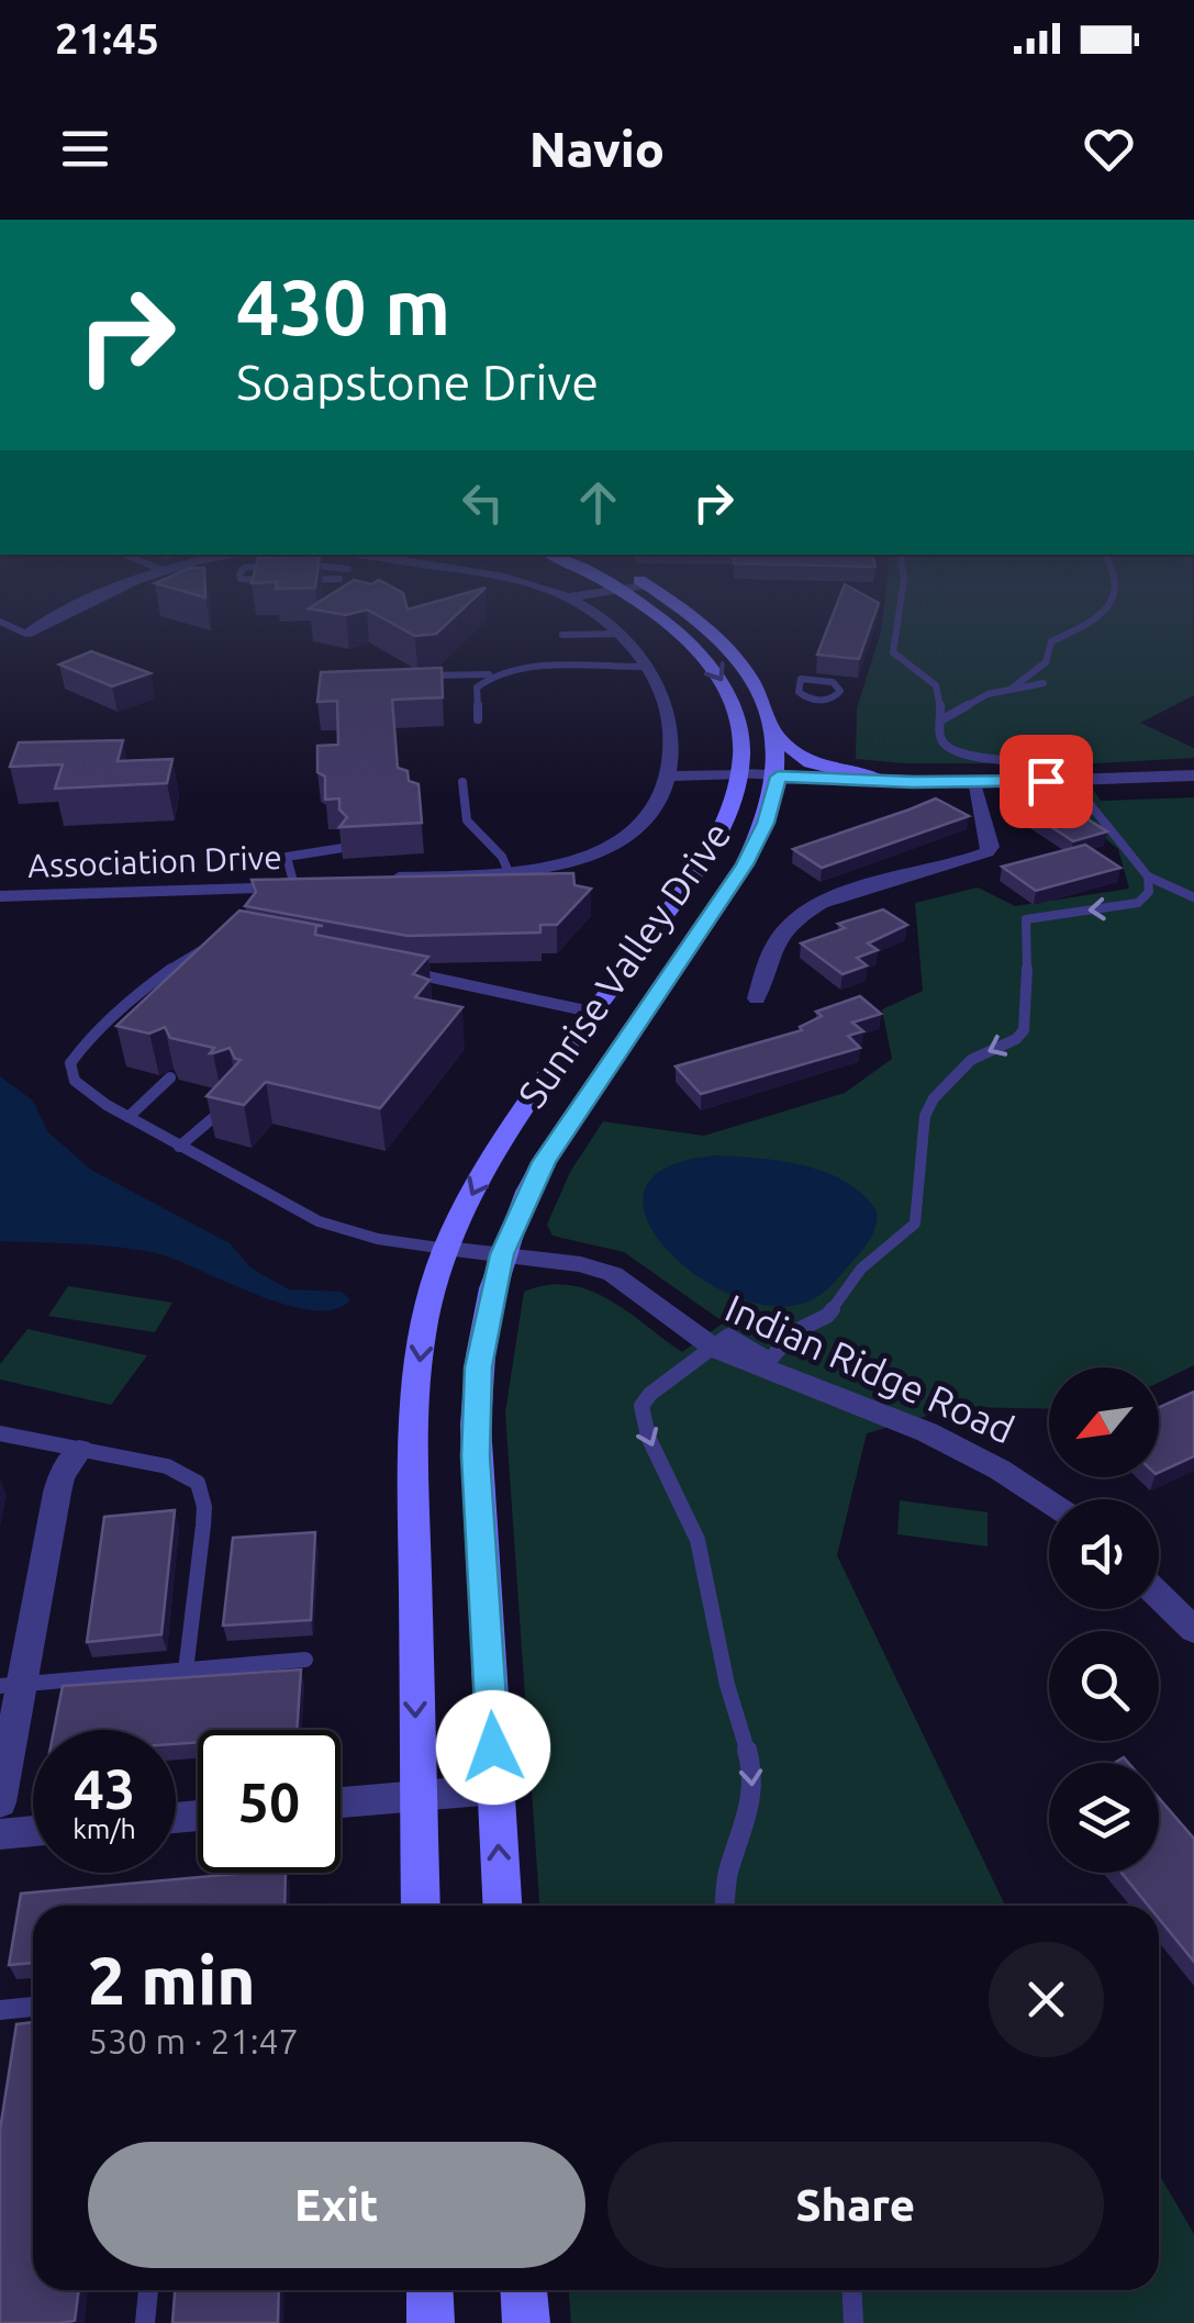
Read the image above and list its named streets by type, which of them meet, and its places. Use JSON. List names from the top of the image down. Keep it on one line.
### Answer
{"streets":{"main road":["Sunrise Valley Drive"],"street":["Association Drive","Indian Ridge Road"]},"crossings":[["Sunrise Valley Drive","Indian Ridge Road"]],"north":"bottom left","page":{"status":"21:45","header":"Navio","turn":["430 m","Soapstone Drive"],"speed":"43 km/h","limit":"50","heading":["2 min","530 m · 21:47"],"buttons":["Exit","Share"]}}
